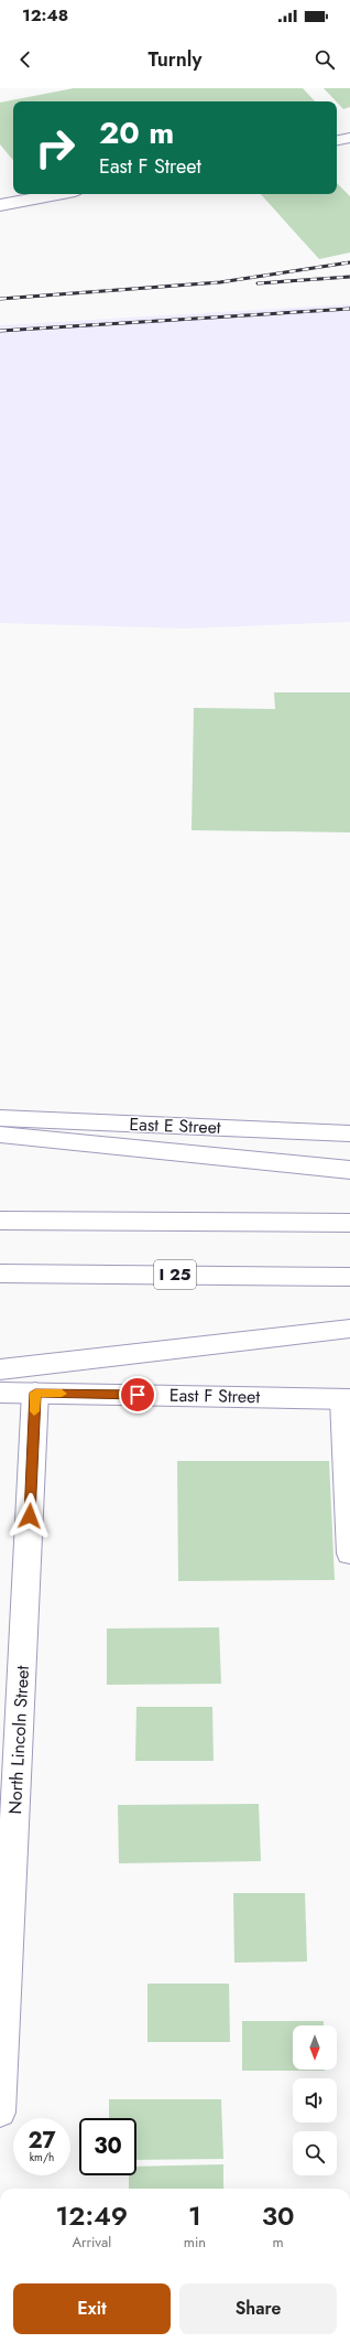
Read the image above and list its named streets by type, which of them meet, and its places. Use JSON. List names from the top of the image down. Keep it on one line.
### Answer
{"streets":{"main road":["East E Street","I 25","East F Street","North Lincoln Street"]},"crossings":[["East F Street","North Lincoln Street"]],"north":"bottom","page":{"status":"12:48","header":"Turnly","turn":["20 m","East F Street"],"speed":"27 km/h","limit":"30","eta":["12:49","Arrival","1","min","30","m"],"buttons":["Exit","Share"]}}
